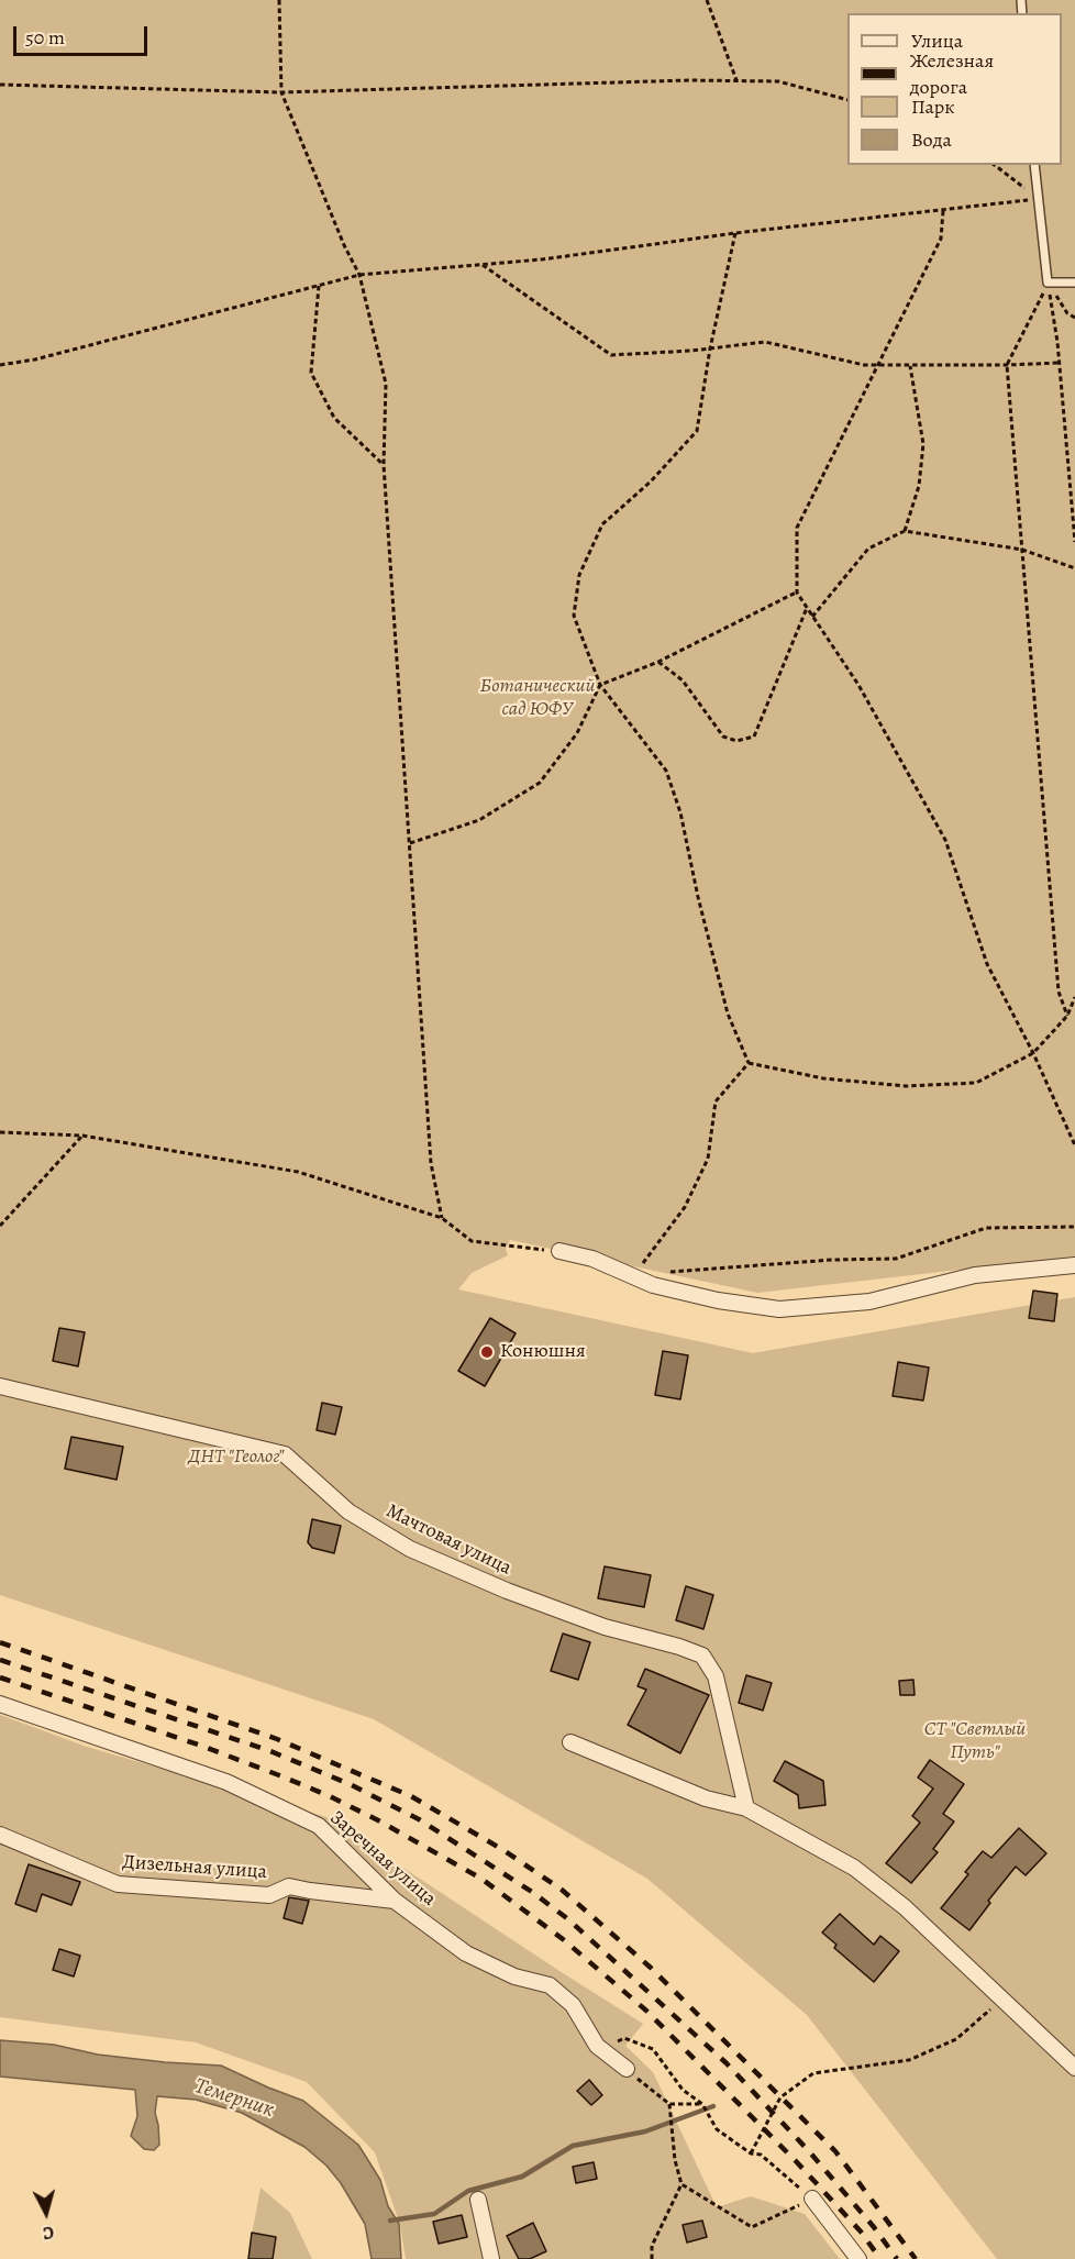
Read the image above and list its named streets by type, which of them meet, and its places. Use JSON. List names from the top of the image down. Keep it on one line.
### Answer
{"streets":{"street":["Мачтовая улица","Заречная улица","Дизельная улица"]},"crossings":[["Заречная улица","Дизельная улица"]],"water":["Темерник"],"parks":["Ботанический сад ЮФУ","ДНТ \"Геолог\"","СТ \"Светлый Путь\""],"places":["Конюшня"],"legend":["Улица","Железная дорога","Парк","Вода"],"scale_bar":"50 m","north":"bottom"}
